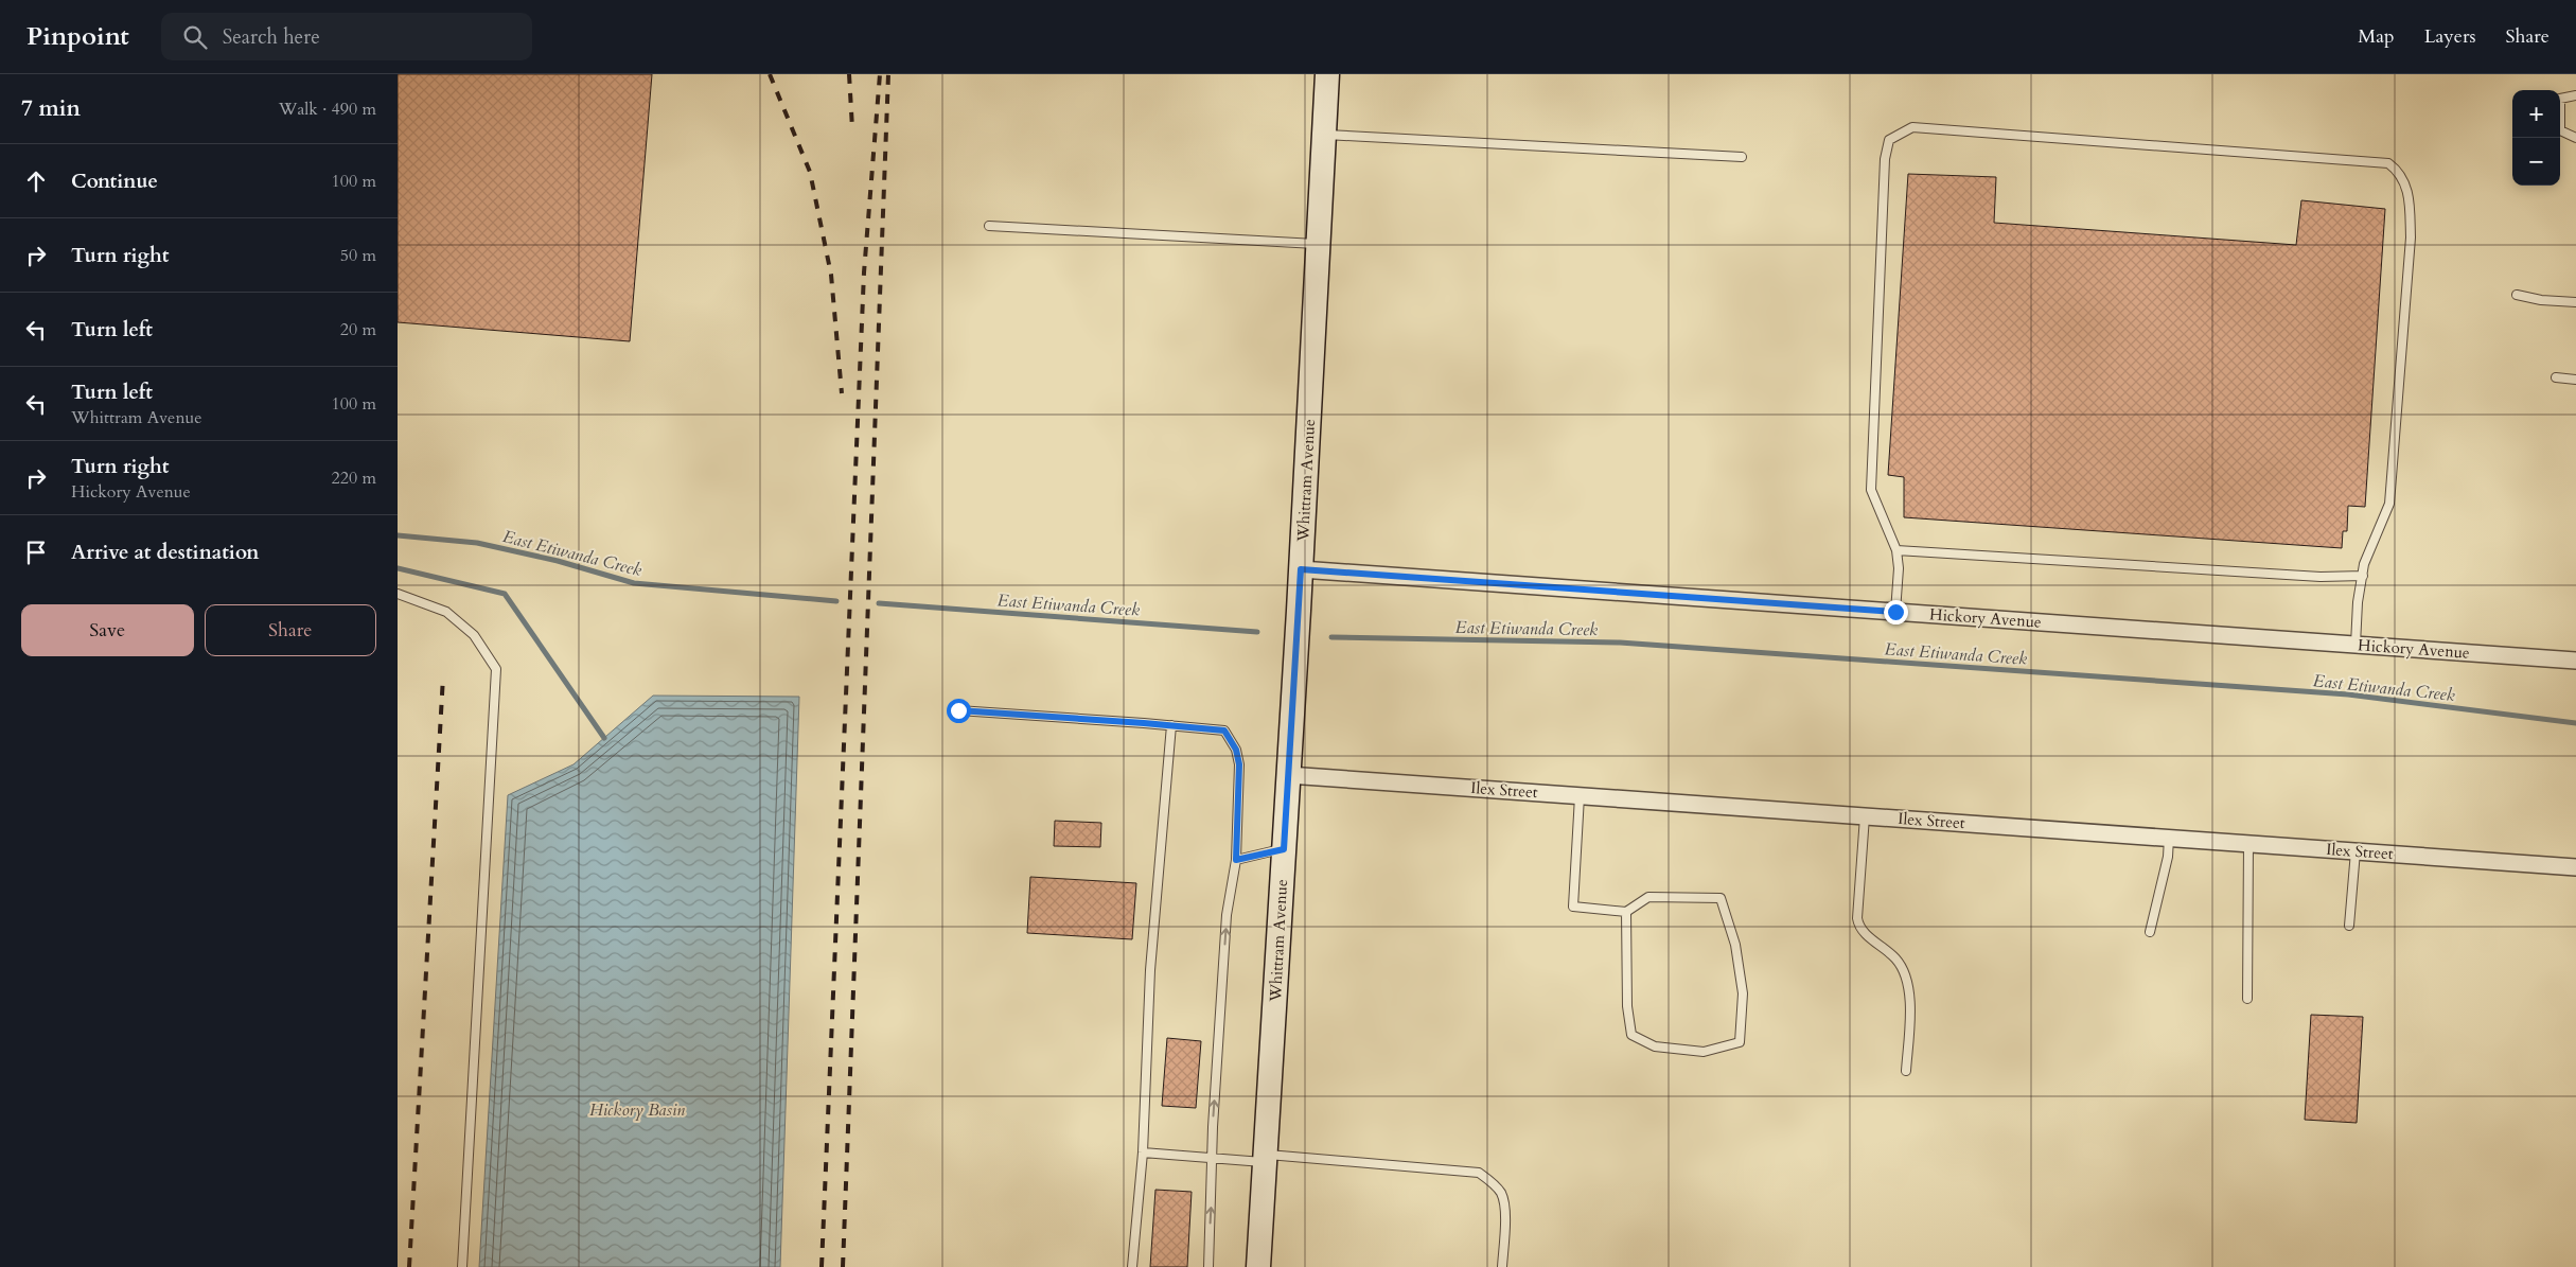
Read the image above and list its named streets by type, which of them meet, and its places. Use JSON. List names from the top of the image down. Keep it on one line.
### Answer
{"streets":{"street":["Whittram Avenue","Hickory Avenue","Ilex Street"]},"crossings":[["Whittram Avenue","Hickory Avenue"],["Whittram Avenue","Ilex Street"]],"water":["East Etiwanda Creek","Hickory Basin"],"page":{"header":"Pinpoint","search":"Search here","nav":["Map","Layers","Share"],"heading":["7 min","Walk · 490 m"],"map_buttons":["+","−"],"list":[["Continue","100 m"],["Turn right","50 m"],["Turn left","20 m"],["Turn left","Whittram Avenue","100 m"],["Turn right","Hickory Avenue","220 m"],"Arrive at destination"],"buttons":["Save","Share"]}}
